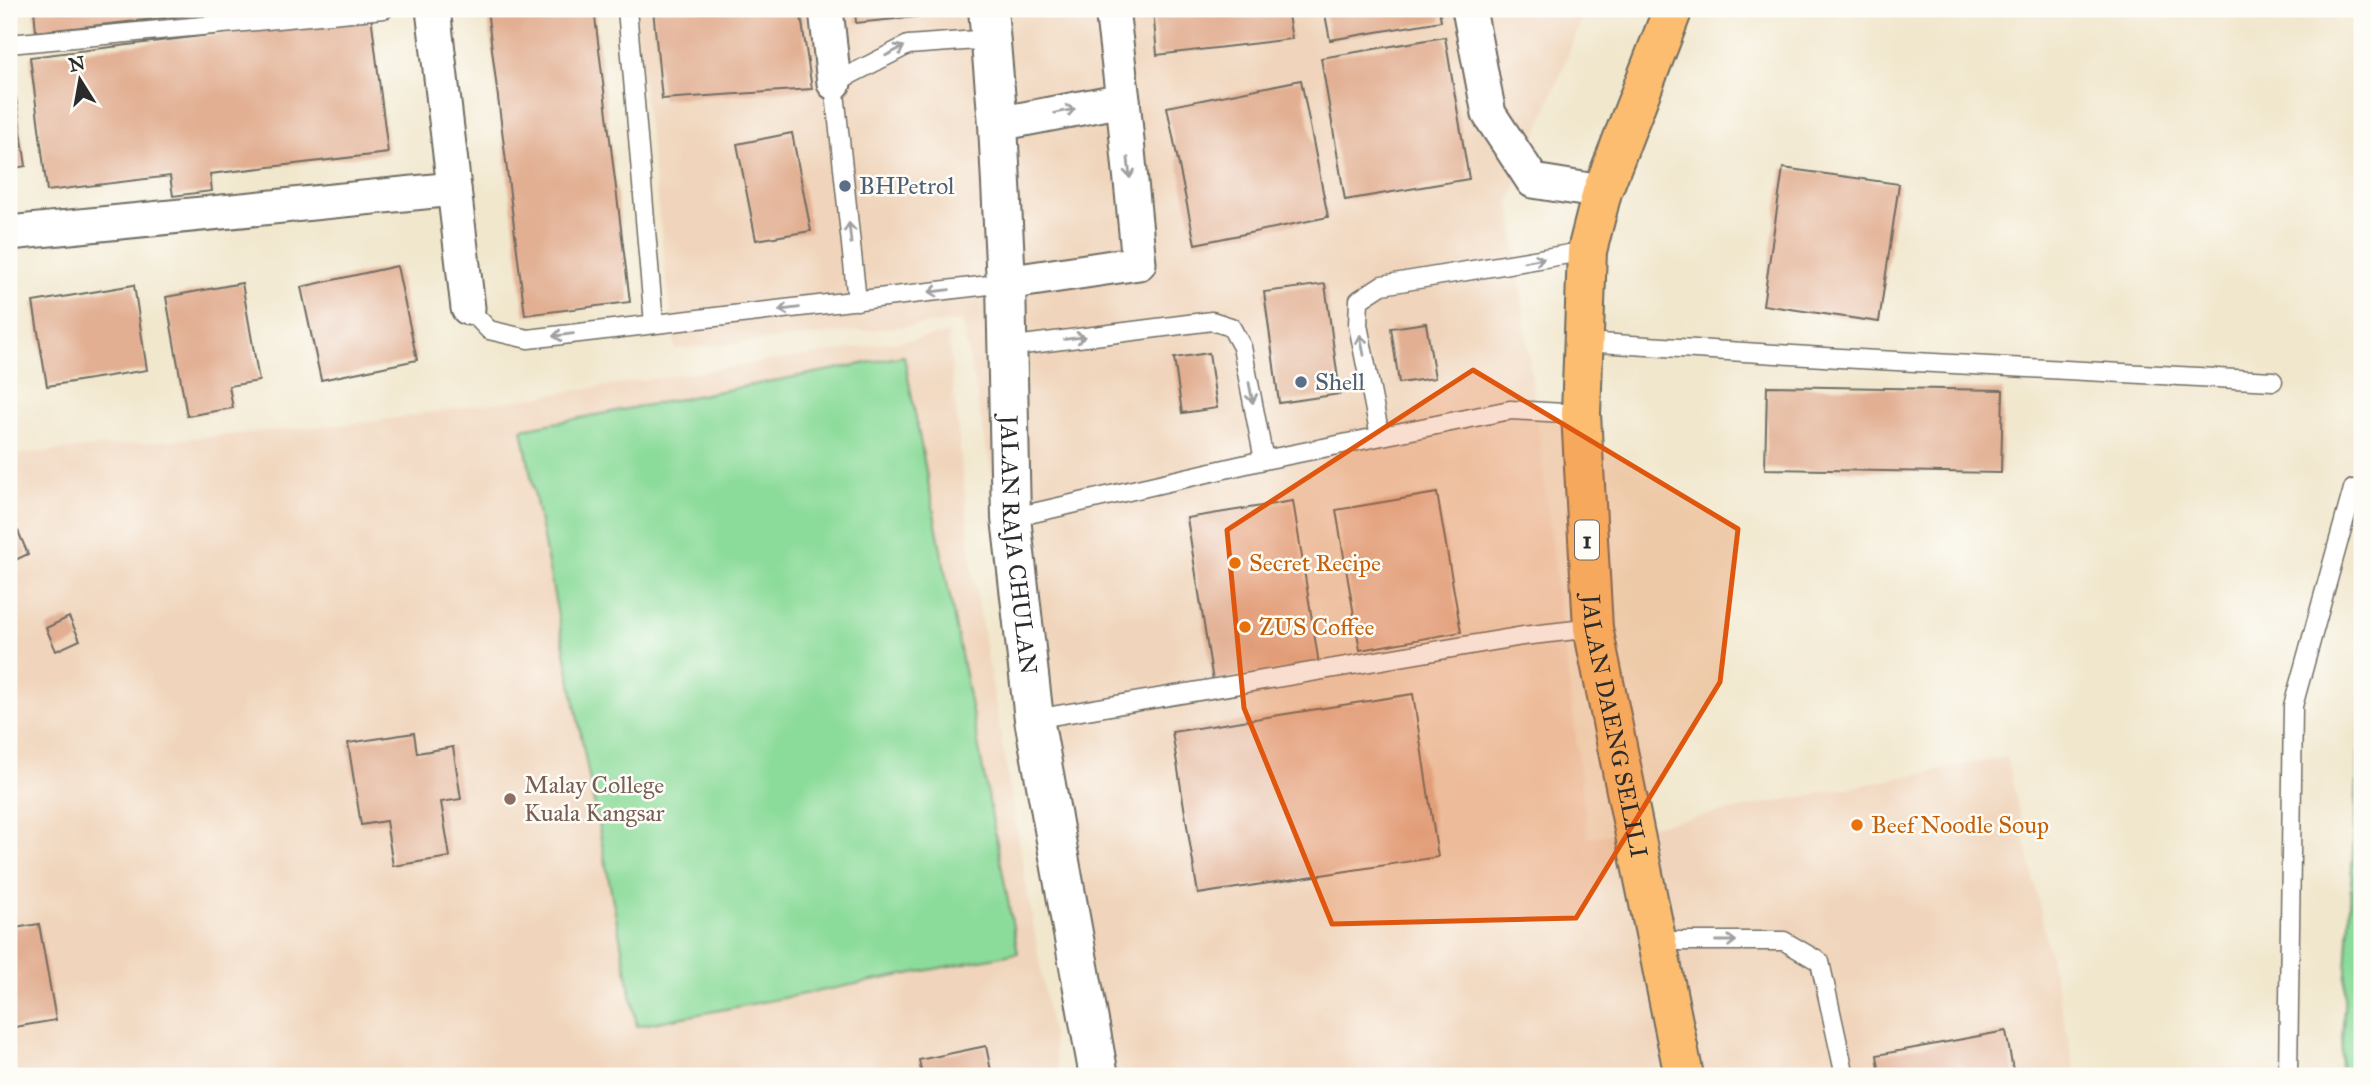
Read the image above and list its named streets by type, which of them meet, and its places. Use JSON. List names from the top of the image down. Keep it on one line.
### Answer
{"streets":{"highway":["1","JALAN DAENG SELILI"],"street":["JALAN RAJA CHULAN"]},"places":["BHPetrol","Shell","Secret Recipe","ZUS Coffee","Malay College Kuala Kangsar","Beef Noodle Soup"],"north":"top"}
